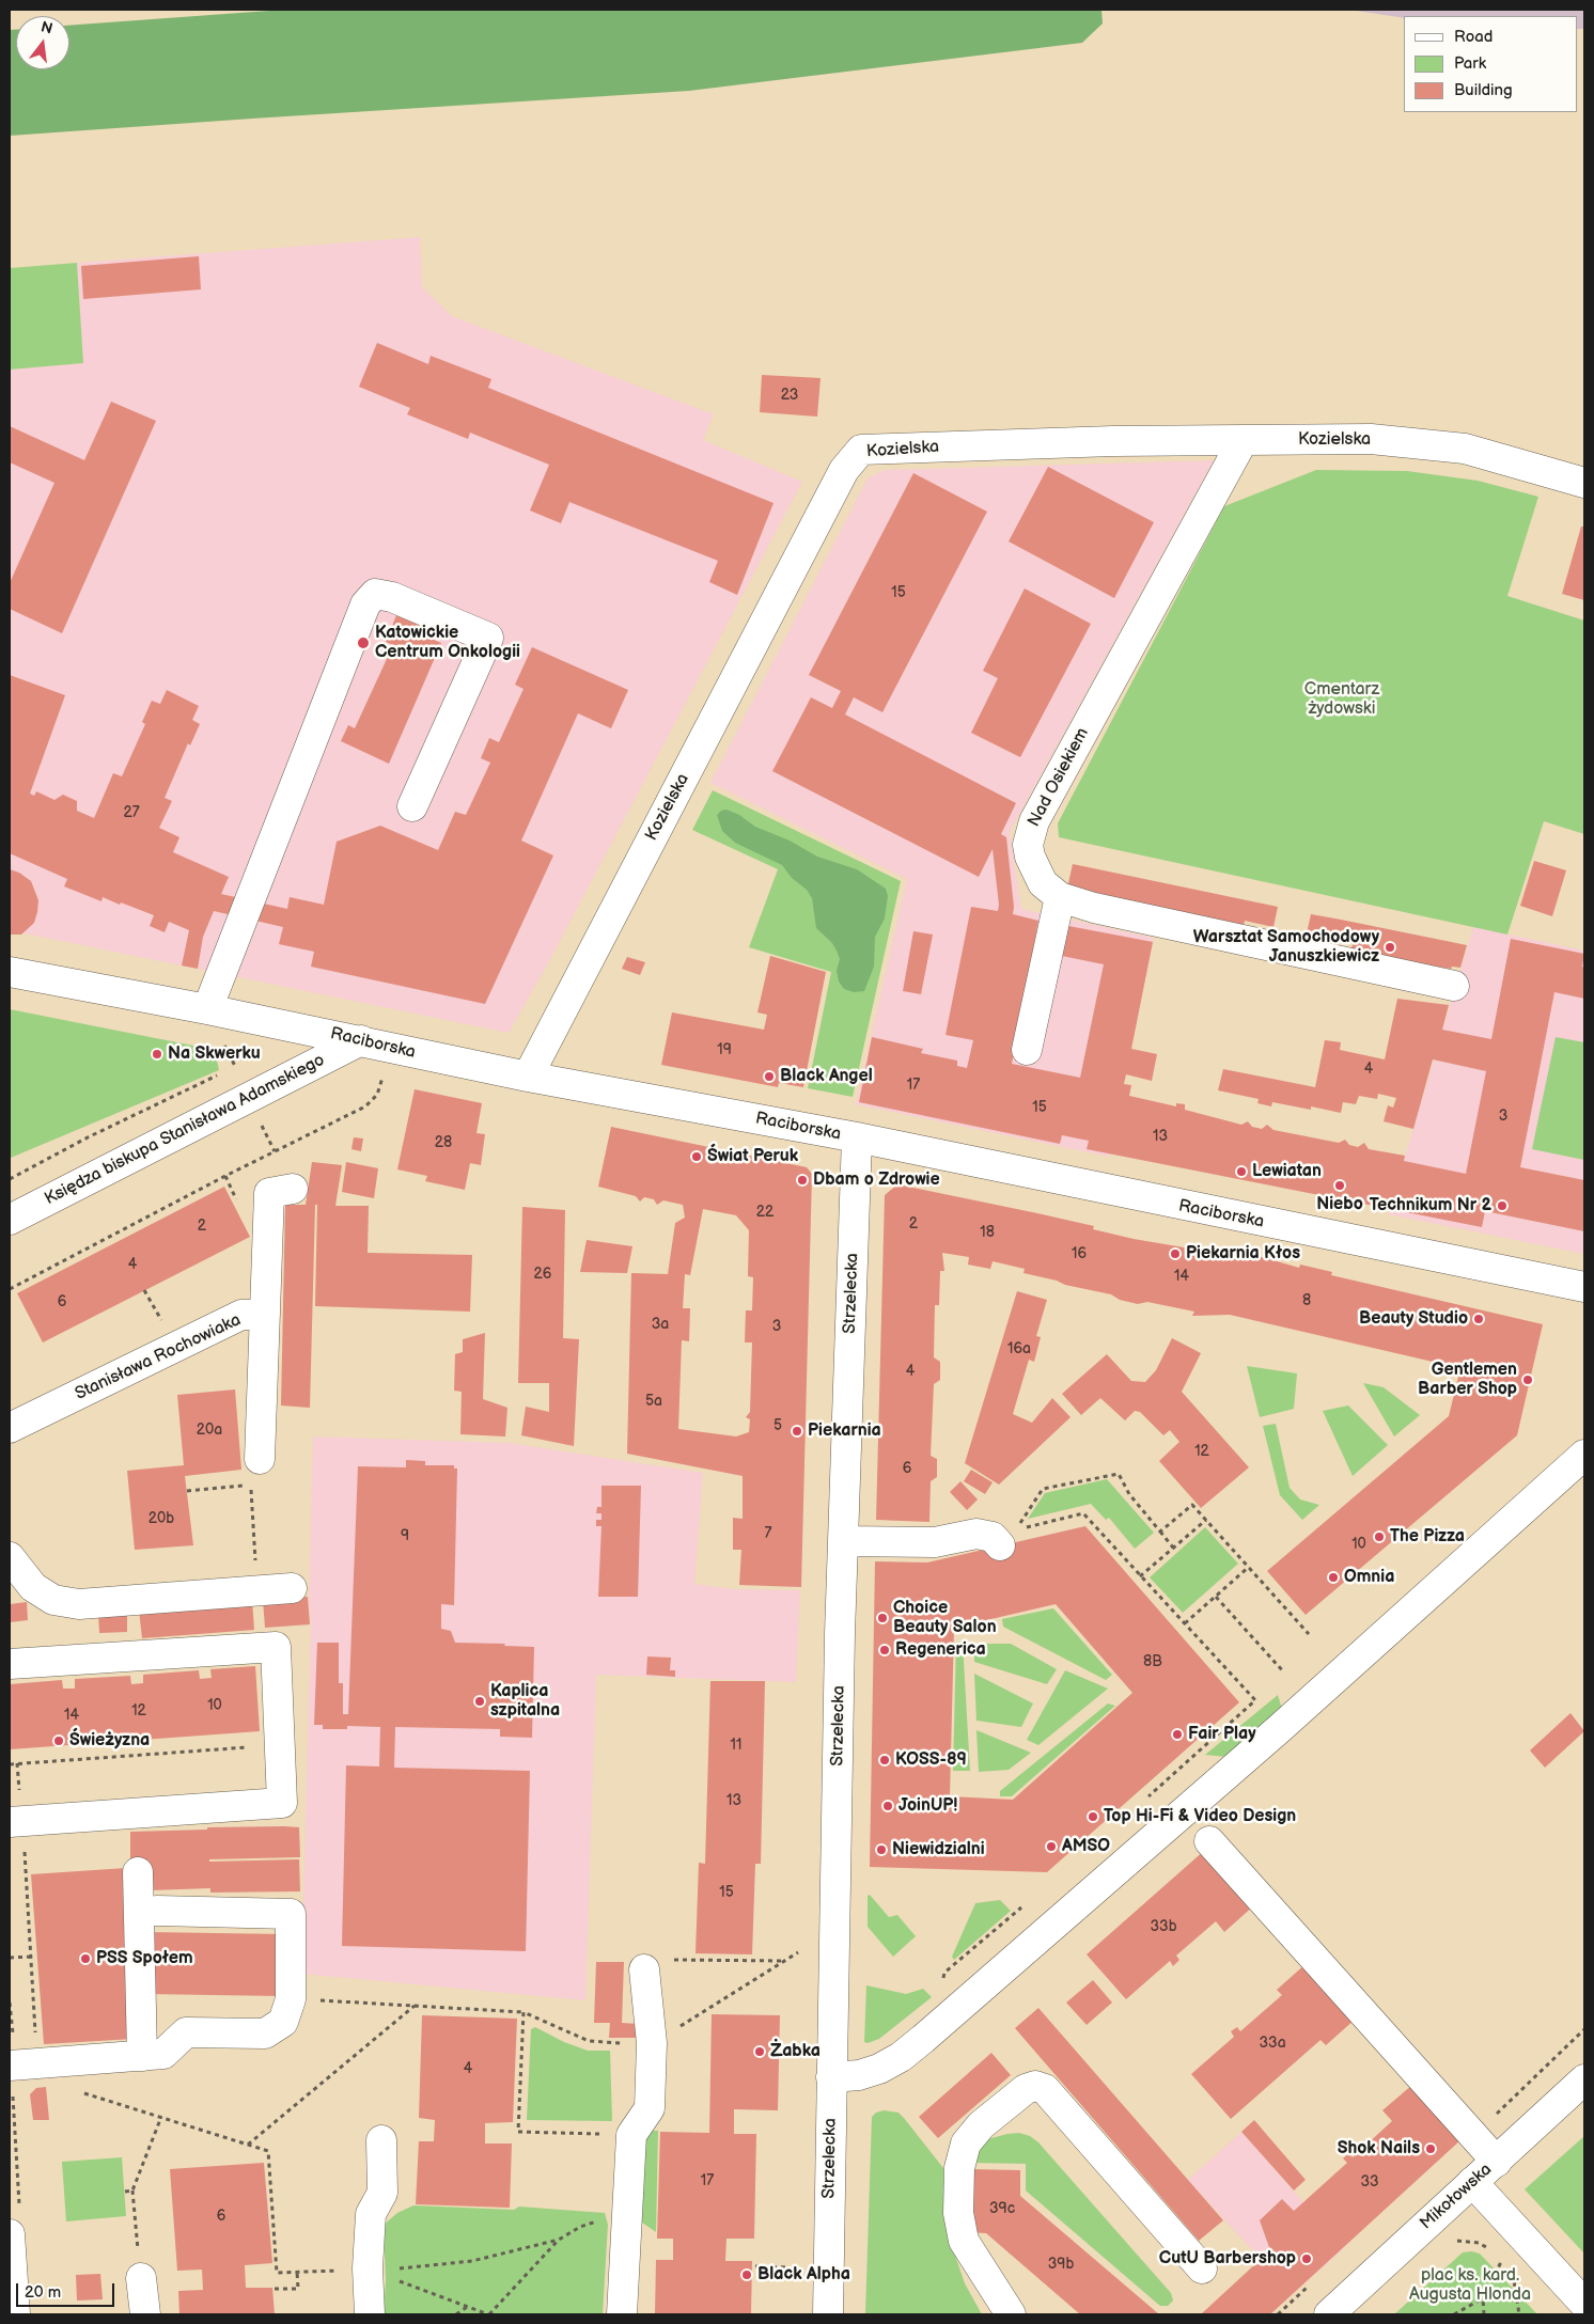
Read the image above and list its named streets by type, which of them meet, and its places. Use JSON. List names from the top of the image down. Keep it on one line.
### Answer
{"streets":{"street":["Kozielska","Nad Osiekiem","Raciborska","Księdza biskupa Stanisława Adamskiego","Strzelecka","Stanisława Rochowiaka","Mikołowska"]},"crossings":[["Kozielska","Nad Osiekiem"],["Kozielska","Raciborska"],["Raciborska","Księdza biskupa Stanisława Adamskiego"],["Raciborska","Strzelecka"]],"parks":["Cmentarz żydowski","plac ks. kard. Augusta Hlonda"],"places":["Katowickie Centrum Onkologii","Warsztat Samochodowy Januszkiewicz","Na Skwerku","Black Angel","Świat Peruk","Lewiatan","Dbam o Zdrowie","Niebo","Technikum Nr 2","Piekarnia Kłos","Beauty Studio","Gentlemen Barber Shop","Piekarnia","The Pizza","Omnia","Choice Beauty Salon","Regenerica","Kaplica szpitalna","Fair Play","Świeżyzna","KOSS-89","JoinUP!","Top Hi-Fi & Video Design","AMSO","Niewidzialni","PSS Społem","Żabka","Shok Nails","CutU Barbershop","Black Alpha"],"house_numbers":["23","15","27","19","4","17","15","3","13","28","22","2","2","18","16","4","26","14","8","6","3a","3","16a","4","5a","5","20a","12","6","20b","7","9","10","8B","10","12","14","11","13","15","33b","33a","4","17","33","39c","6","39b"],"legend":["Road","Park","Building"],"scale_bar":"20 m","north":"top"}
